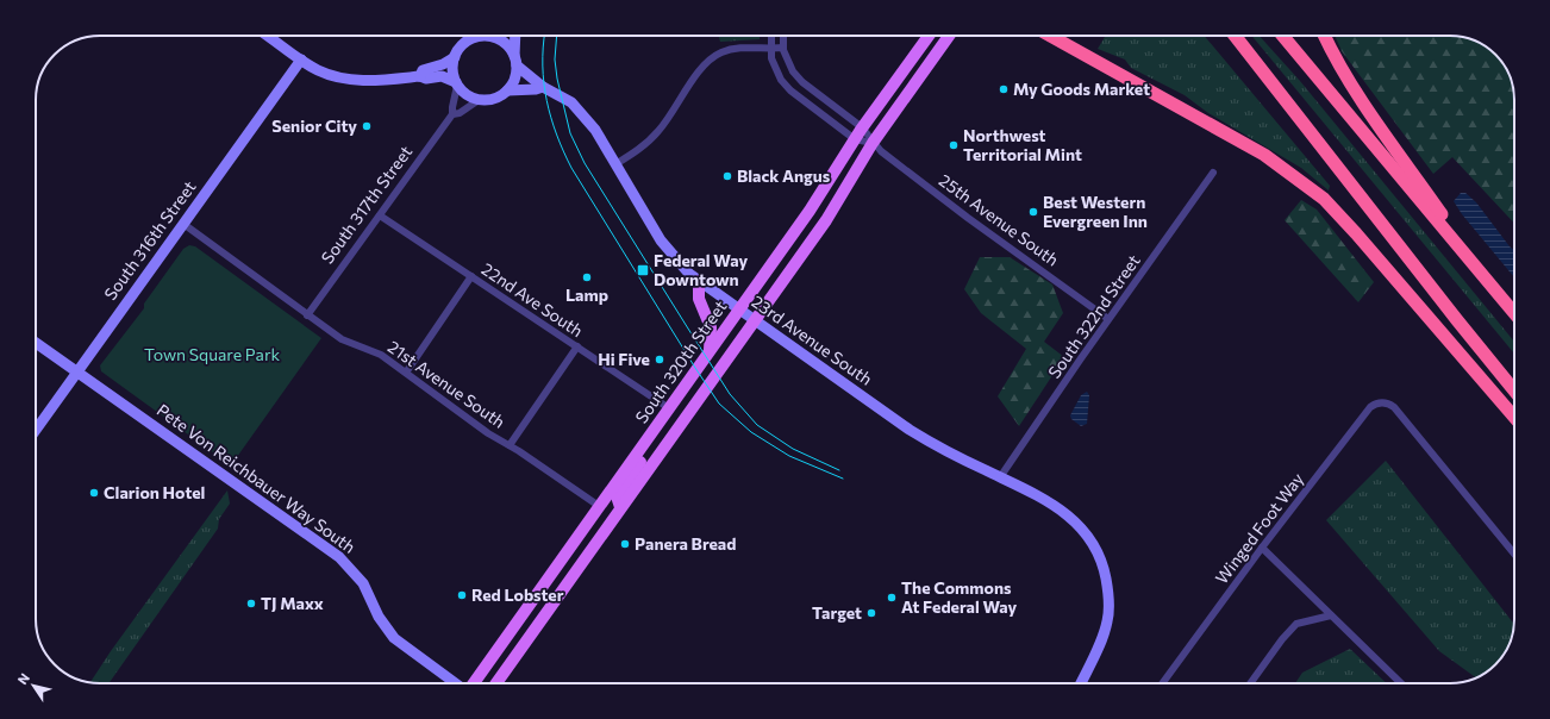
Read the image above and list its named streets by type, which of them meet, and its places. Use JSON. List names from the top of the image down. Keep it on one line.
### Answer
{"streets":{"main road":["South 320th Street"],"street":["South 317th Street","25th Avenue South","South 316th Street","22nd Ave South","South 322nd Street","23rd Avenue South","21st Avenue South","Pete Von Reichbauer Way South","Winged Foot Way"]},"crossings":[["South 317th Street","22nd Ave South"],["South 317th Street","21st Avenue South"],["25th Avenue South","South 322nd Street"],["25th Avenue South","South 320th Street"],["South 316th Street","21st Avenue South"],["South 316th Street","Pete Von Reichbauer Way South"],["22nd Ave South","South 320th Street"],["South 322nd Street","23rd Avenue South"],["23rd Avenue South","South 320th Street"],["South 320th Street","21st Avenue South"]],"parks":["Town Square Park"],"places":{"other":["My Goods Market","Senior City","Northwest Territorial Mint","Black Angus","Best Western Evergreen Inn","Lamp","Hi Five","Clarion Hotel","Panera Bread","Red Lobster","The Commons At Federal Way","TJ Maxx","Target"],"transit":["Federal Way Downtown"]},"north":"top left"}
